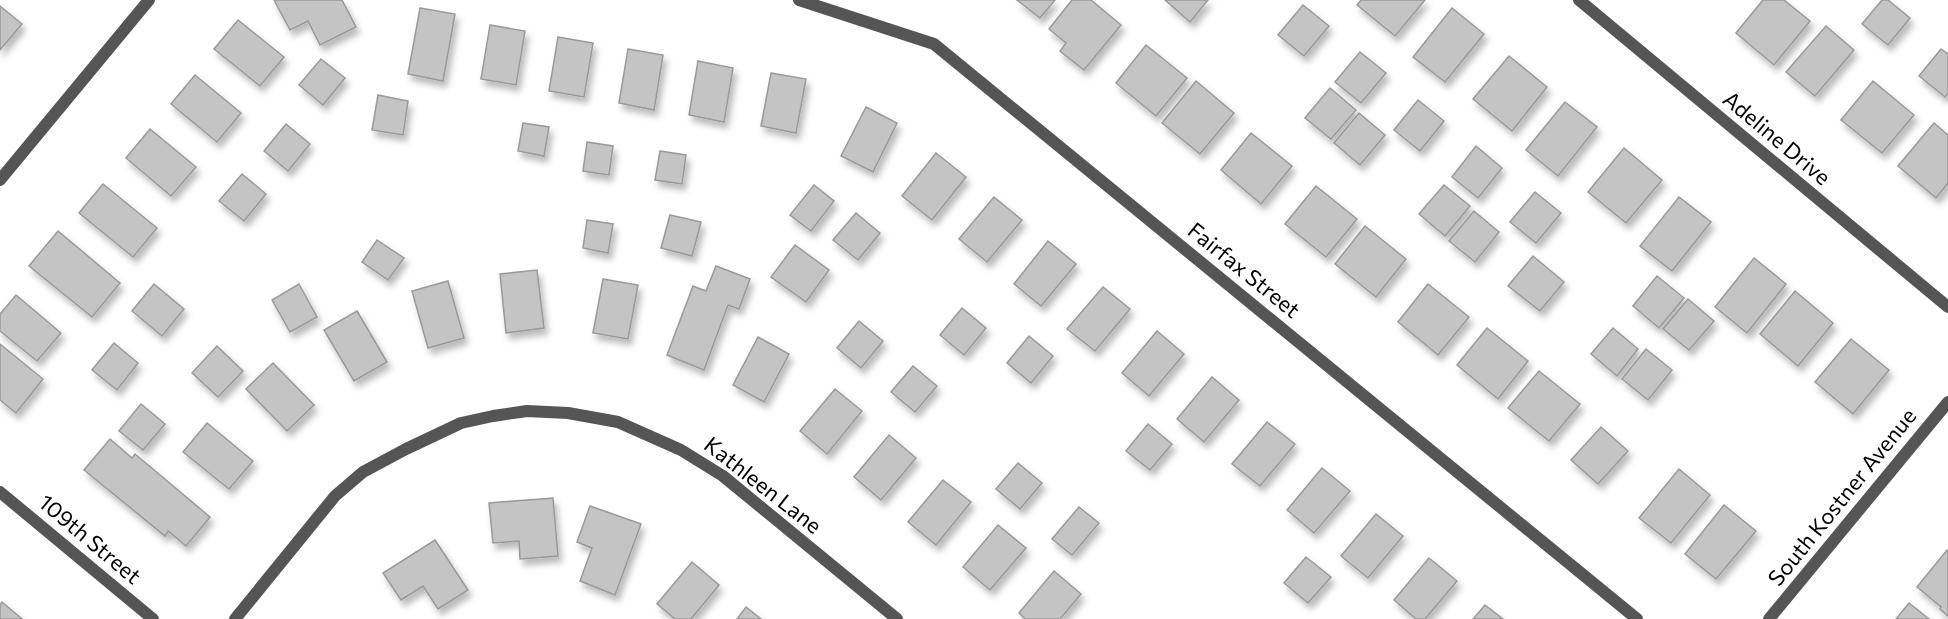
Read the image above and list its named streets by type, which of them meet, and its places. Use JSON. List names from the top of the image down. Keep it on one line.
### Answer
{"streets":{"street":["Adeline Drive","Fairfax Street","Kathleen Lane","South Kostner Avenue","109th Street"]}}
